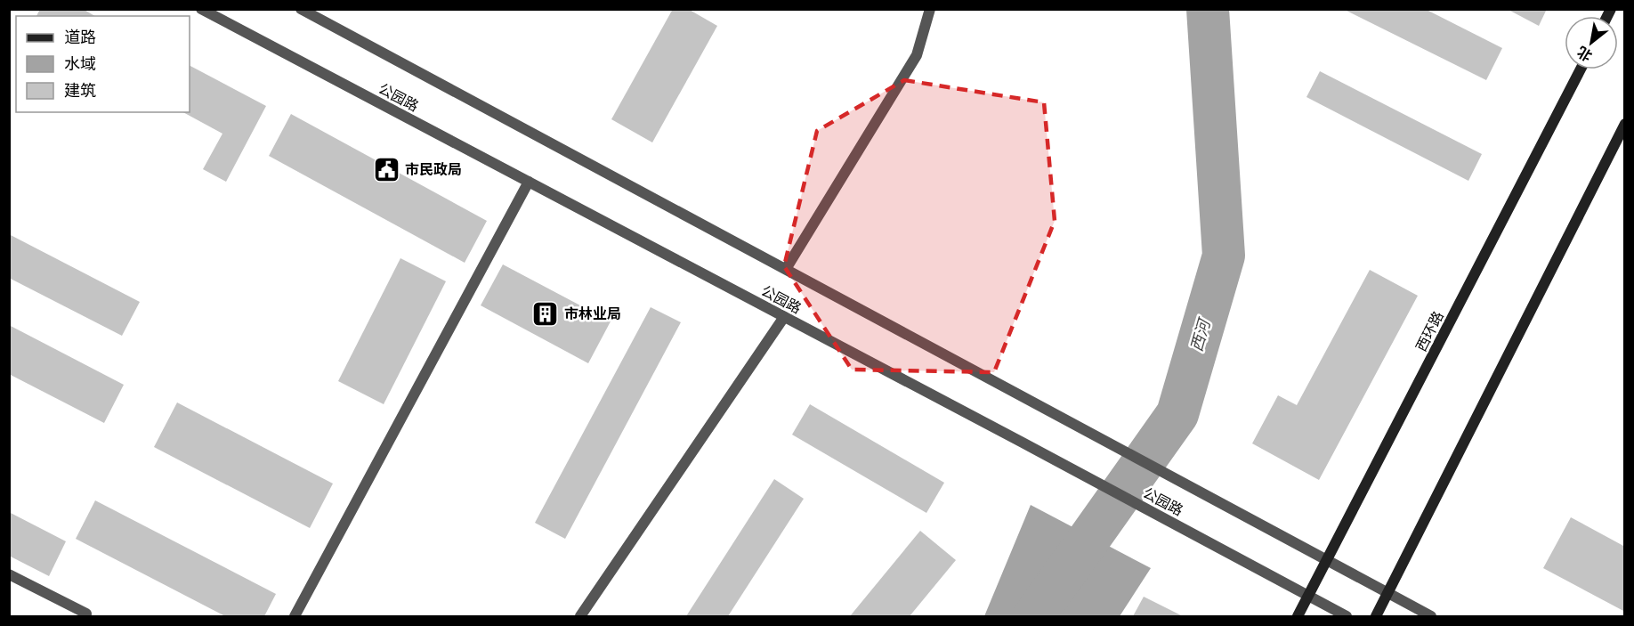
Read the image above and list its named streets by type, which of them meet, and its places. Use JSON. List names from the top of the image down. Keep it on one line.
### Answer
{"streets":{"main road":["西环路"],"street":["公园路"]},"crossings":[["公园路","西环路"]],"water":["西河"],"places":{"public building":["市民政局"],"building":["市林业局"]},"legend":["道路","水域","建筑"],"north":"bottom left"}
